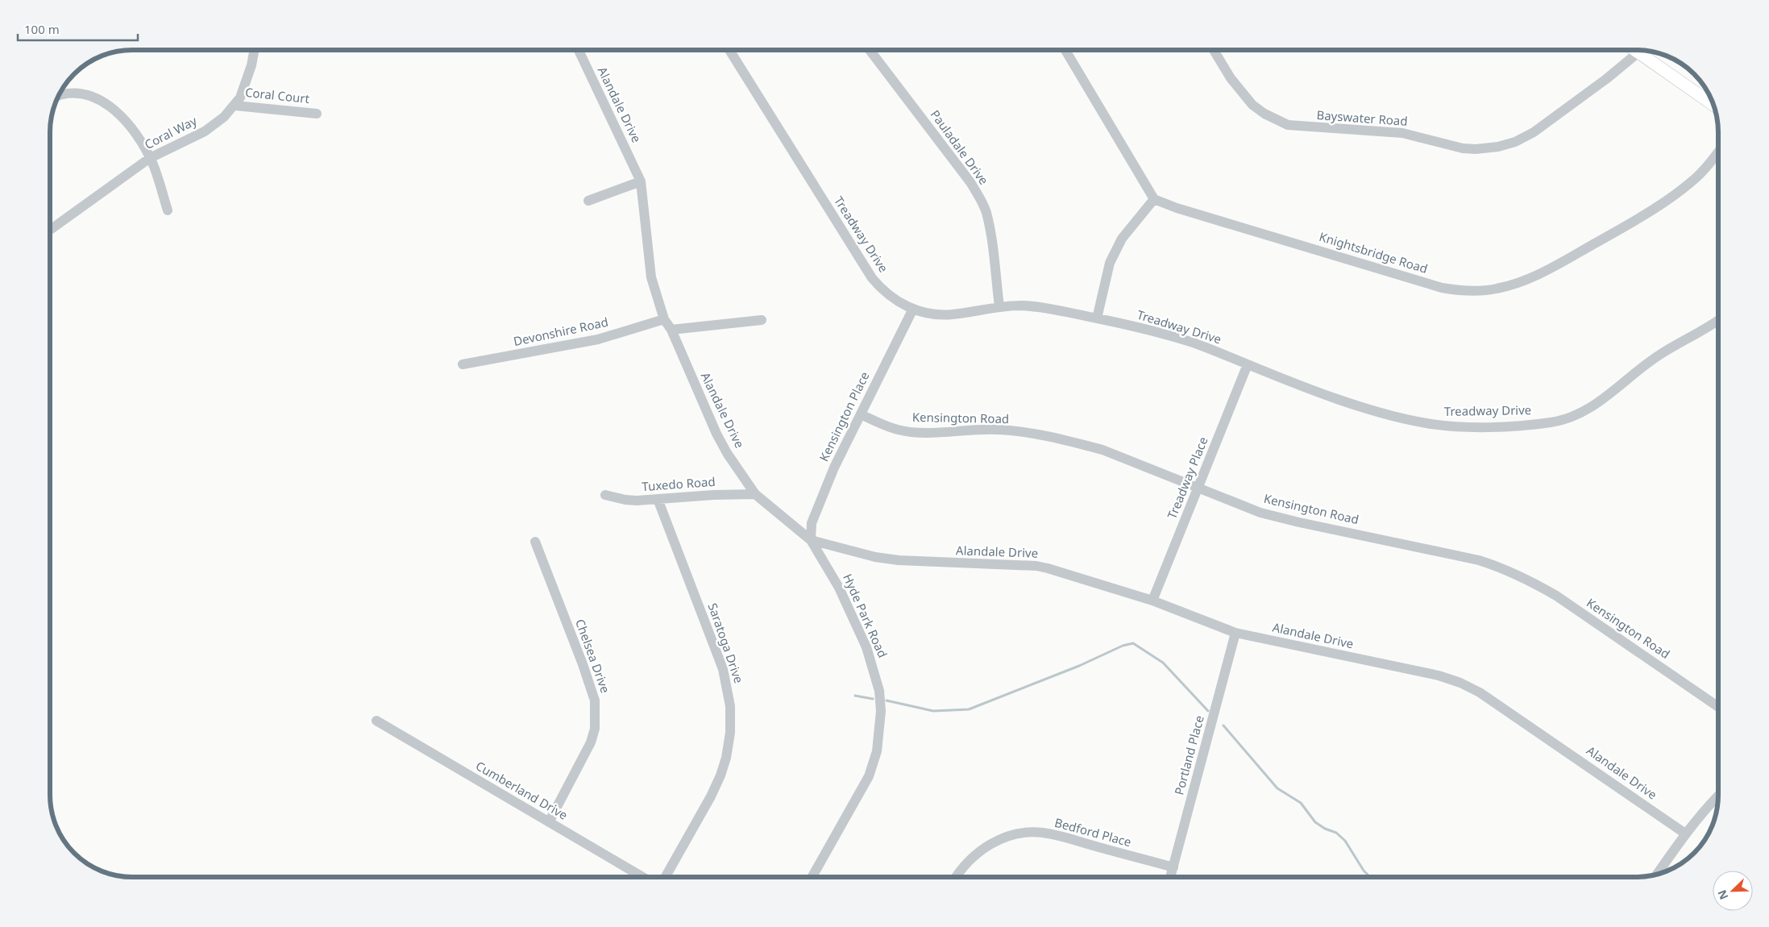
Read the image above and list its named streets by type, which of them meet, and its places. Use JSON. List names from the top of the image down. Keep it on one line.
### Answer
{"streets":{"street":["Coral Court","Alandale Drive","Bayswater Road","Coral Way","Pauladale Drive","Treadway Drive","Knightsbridge Road","Devonshire Road","Kensington Place","Kensington Road","Treadway Place","Tuxedo Road","Hyde Park Road","Saratoga Drive","Chelsea Drive","Portland Place","Cumberland Drive","Bedford Place"]},"crossings":[["Coral Court","Coral Way"],["Alandale Drive","Devonshire Road"],["Alandale Drive","Kensington Place"],["Alandale Drive","Treadway Place"],["Alandale Drive","Tuxedo Road"],["Alandale Drive","Hyde Park Road"],["Alandale Drive","Portland Place"],["Pauladale Drive","Treadway Drive"],["Treadway Drive","Kensington Place"],["Treadway Drive","Treadway Place"],["Kensington Place","Kensington Road"],["Kensington Place","Hyde Park Road"],["Kensington Road","Treadway Place"],["Tuxedo Road","Saratoga Drive"],["Chelsea Drive","Cumberland Drive"],["Portland Place","Bedford Place"]],"scale_bar":"100 m","north":"bottom left"}
